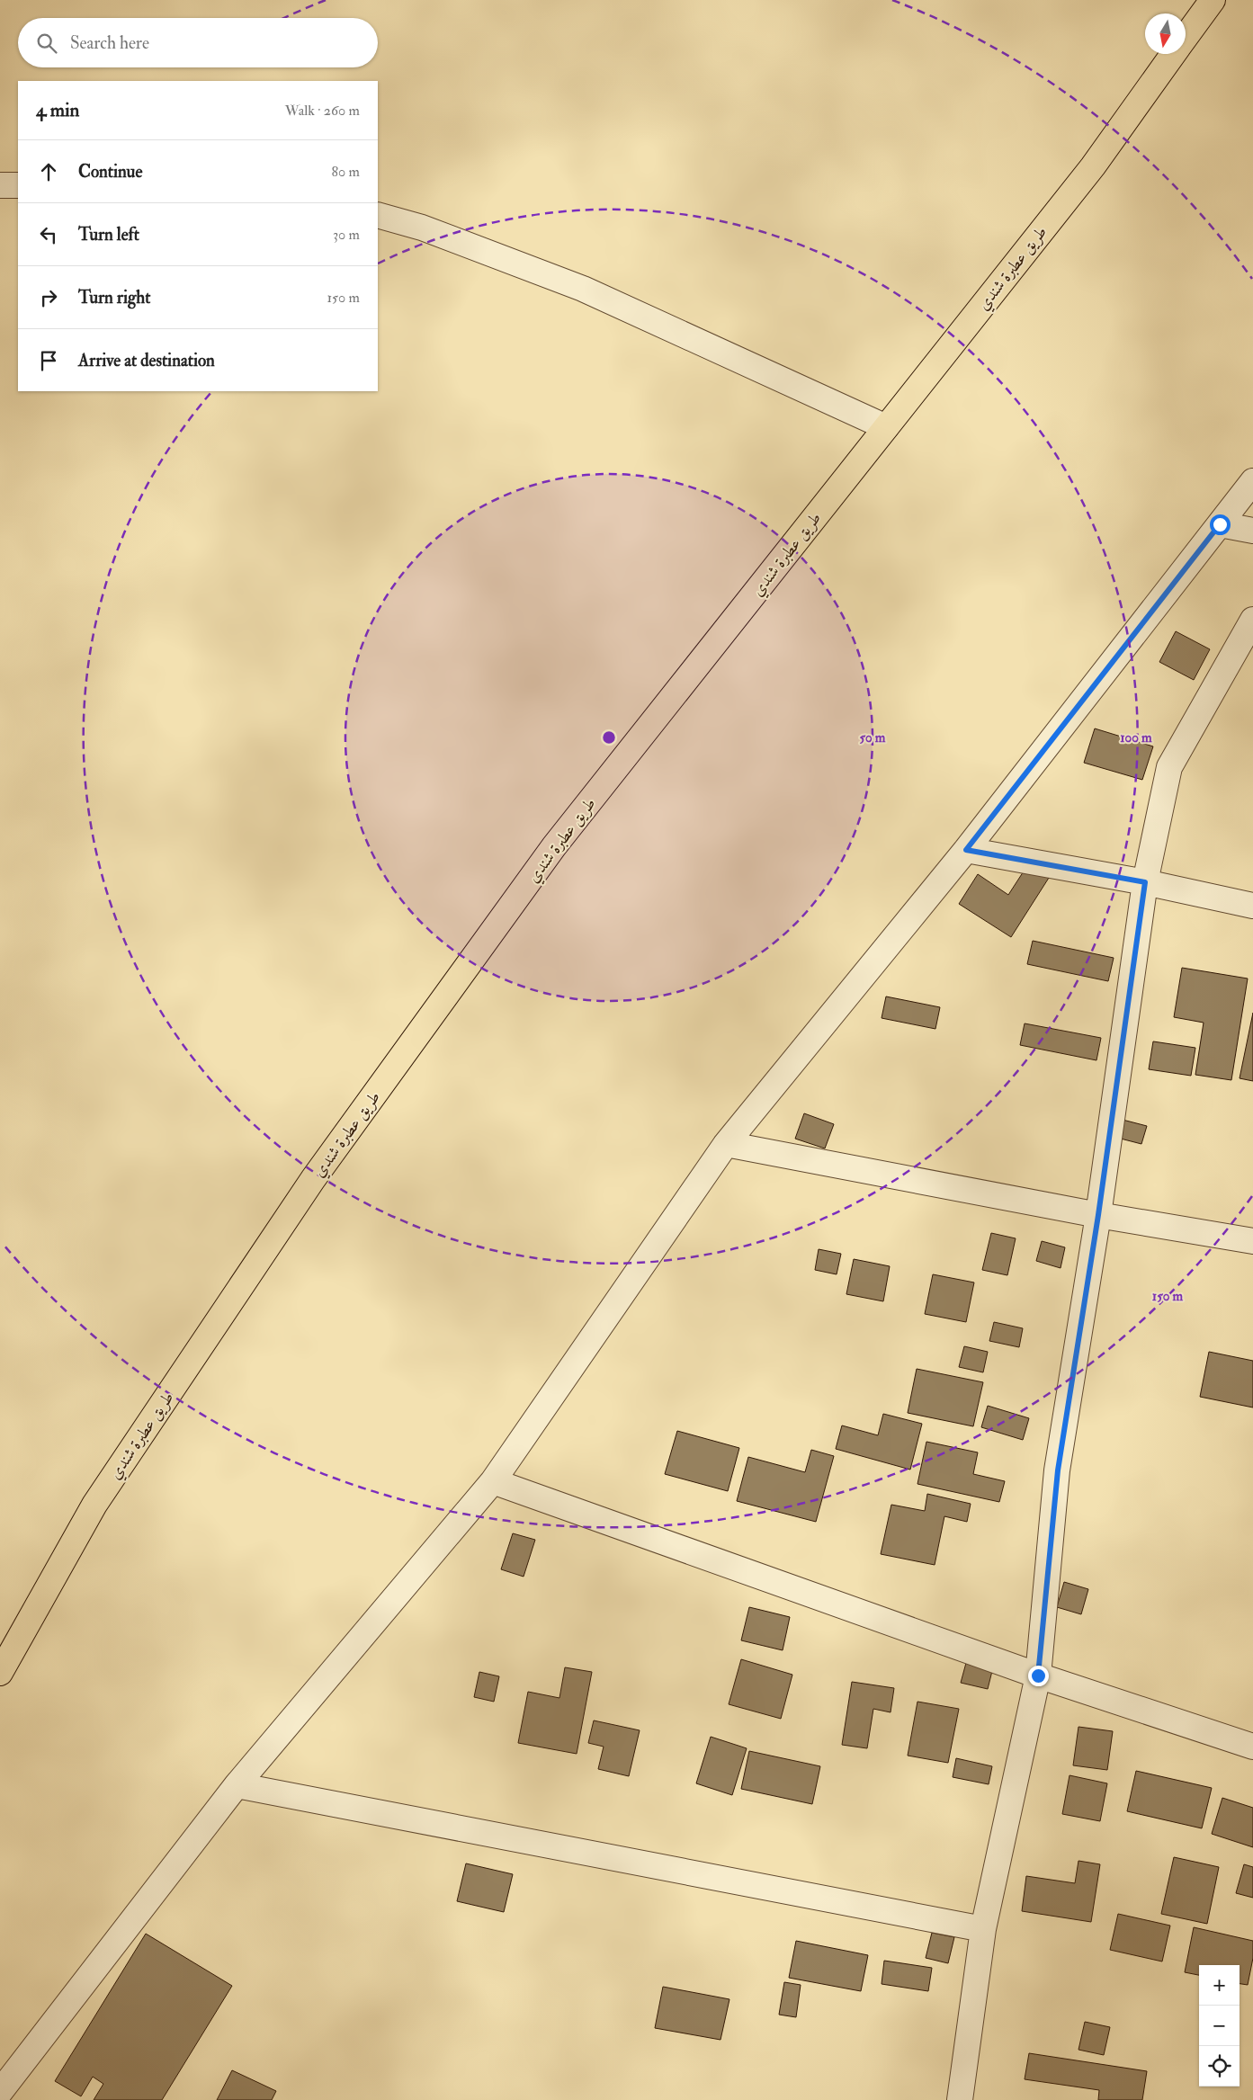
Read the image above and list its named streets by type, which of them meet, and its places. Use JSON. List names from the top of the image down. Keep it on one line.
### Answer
{"streets":{"highway":["طريق عطبرة شندي"]},"north":"bottom","page":{"search":"Search here","heading":["4 min","Walk · 260 m"],"list":[["Continue","80 m"],["Turn left","30 m"],["Turn right","150 m"],"Arrive at destination"],"map_buttons":["+","−"]},"rings":["50 m","100 m","150 m"]}
